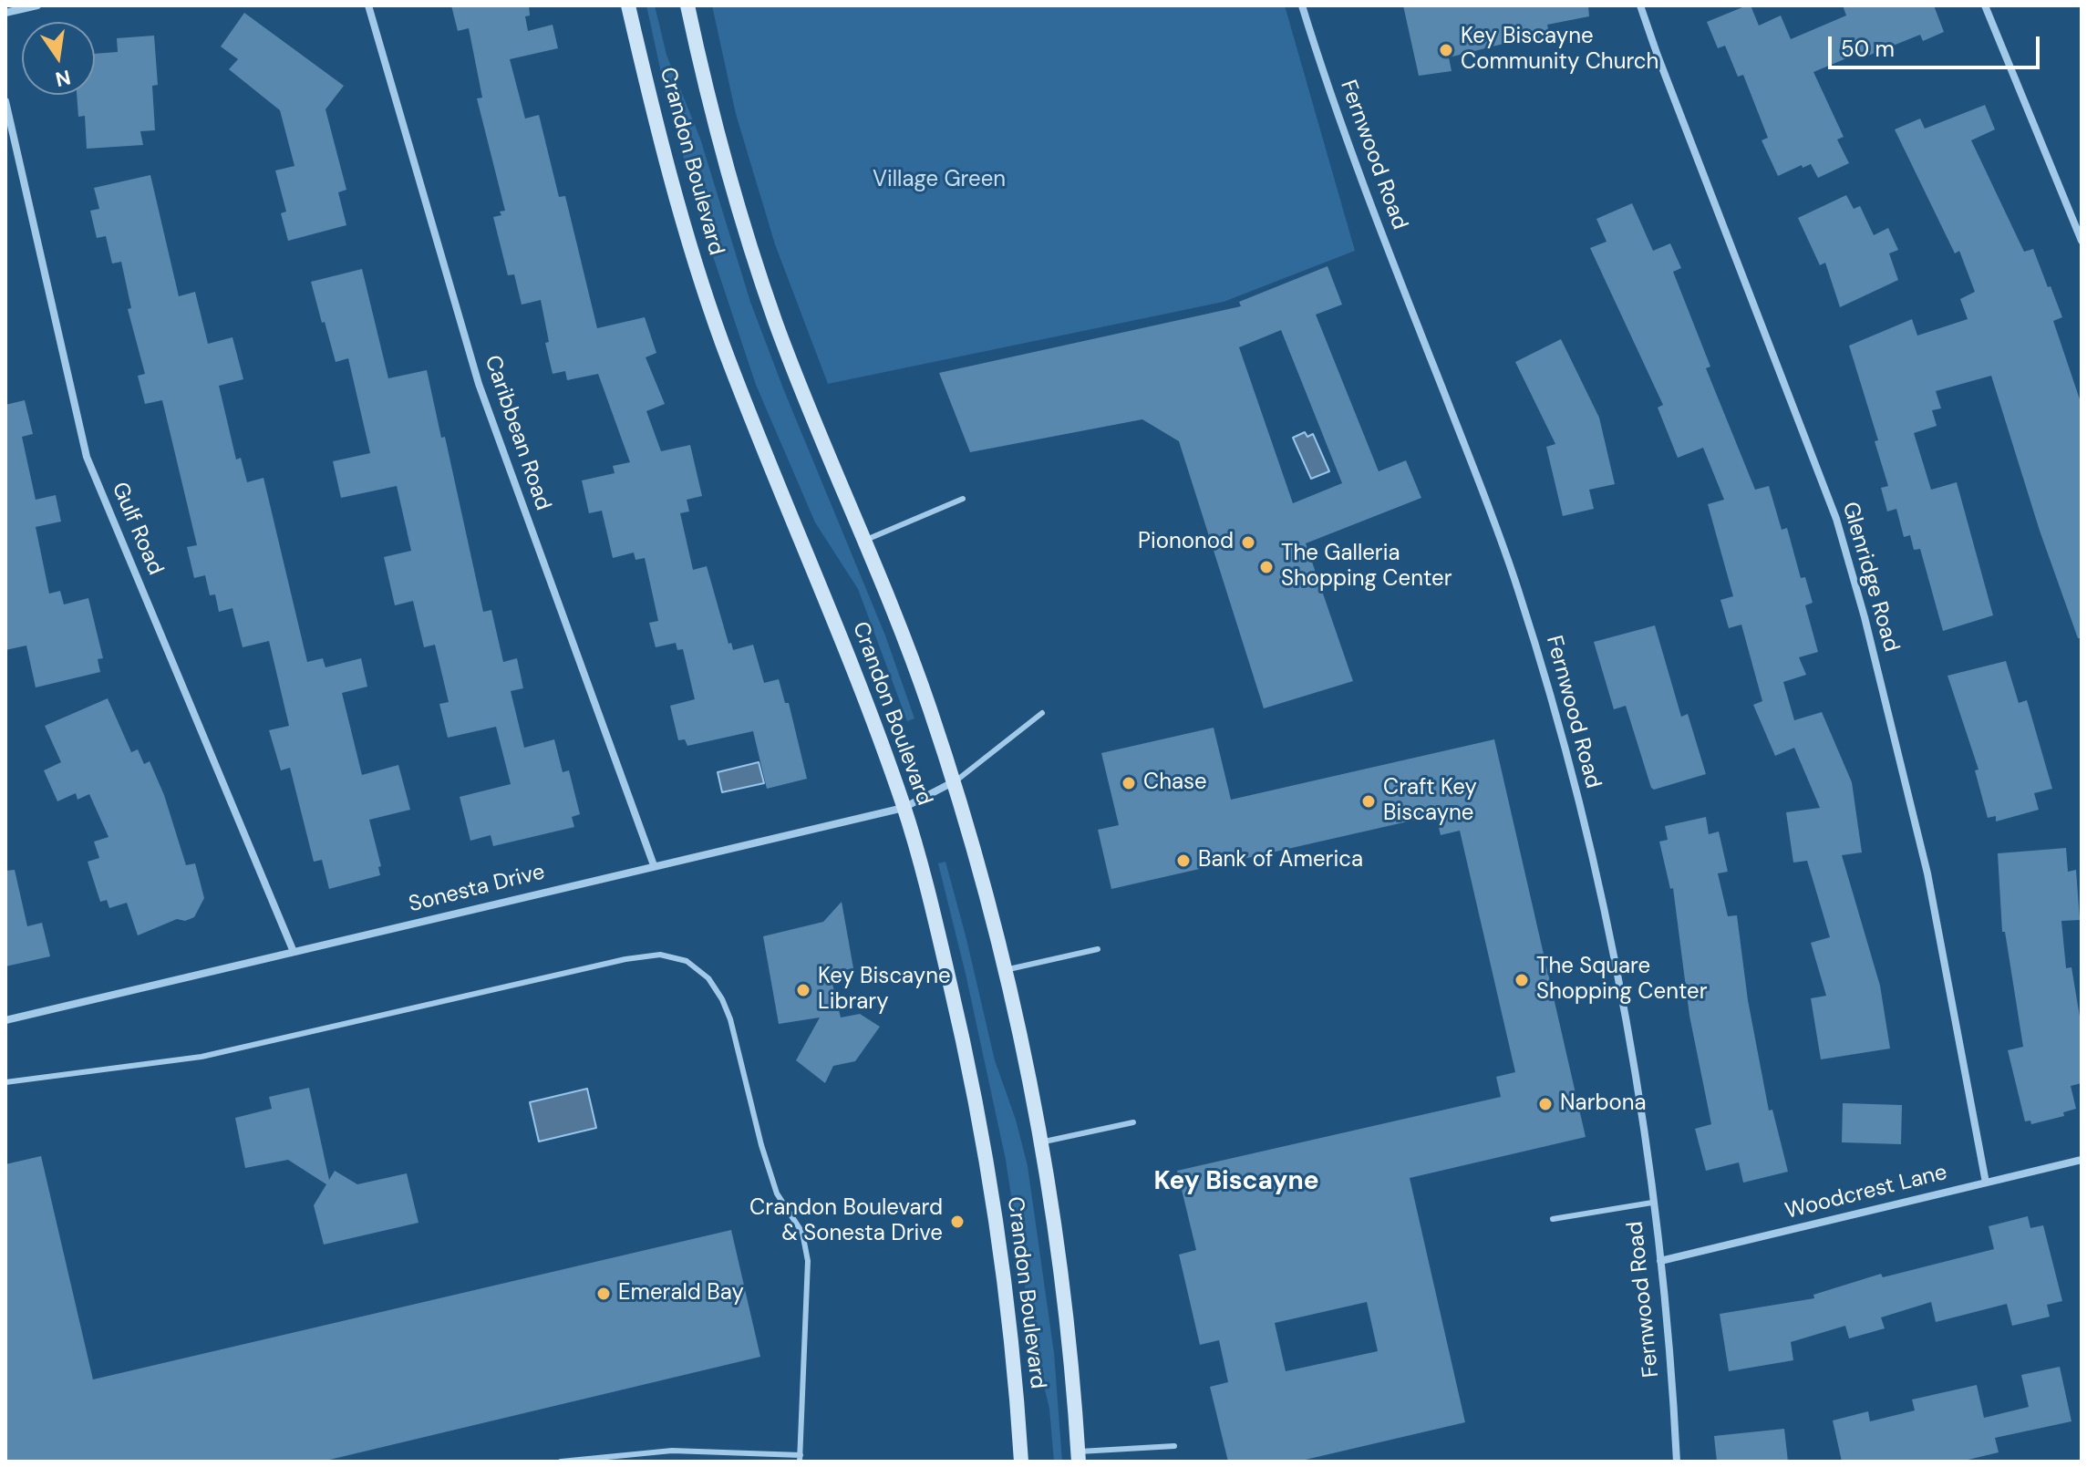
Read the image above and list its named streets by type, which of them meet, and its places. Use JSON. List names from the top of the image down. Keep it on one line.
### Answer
{"streets":{"main road":["Crandon Boulevard"],"street":["Fernwood Road","Caribbean Road","Gulf Road","Glenridge Road","Sonesta Drive","Woodcrest Lane"]},"crossings":[["Fernwood Road","Woodcrest Lane"],["Crandon Boulevard","Sonesta Drive"],["Caribbean Road","Sonesta Drive"],["Gulf Road","Sonesta Drive"],["Glenridge Road","Woodcrest Lane"]],"districts":["Key Biscayne"],"parks":["Village Green"],"places":["Key Biscayne Community Church","Piononod","The Galleria Shopping Center","Chase","Craft Key Biscayne","Bank of America","The Square Shopping Center","Key Biscayne Library","Narbona","Crandon Boulevard & Sonesta Drive","Emerald Bay"],"scale_bar":"50 m","north":"bottom"}
